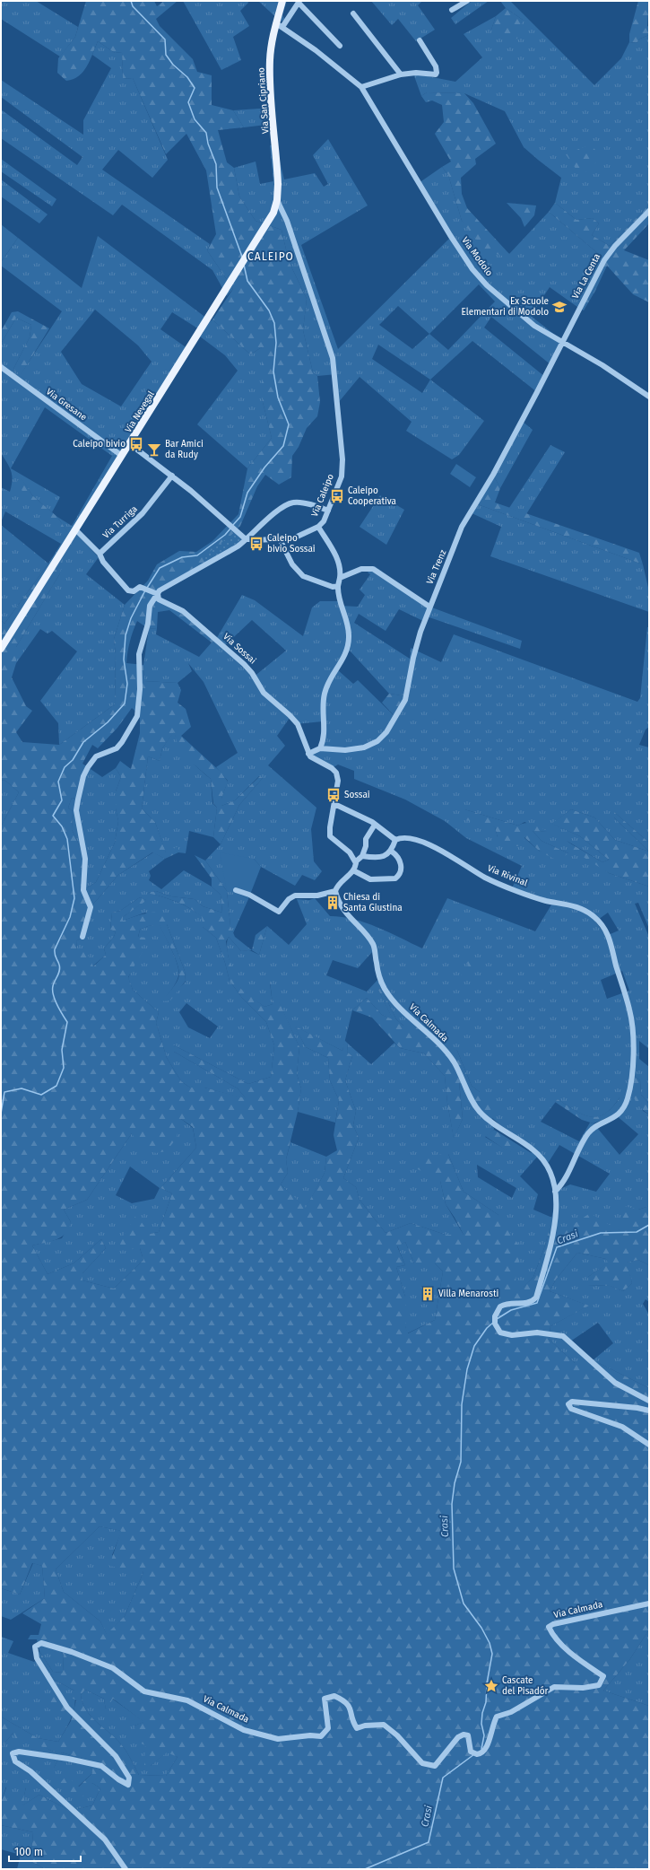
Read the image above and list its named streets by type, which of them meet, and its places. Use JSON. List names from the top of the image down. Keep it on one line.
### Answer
{"streets":{"main road":["Via San Cipriano","Via Nevegal"],"street":["Via Modolo","Via La Centa","Via Gresane","Via Caleipo","Via Turriga","Via Trenz","Via Sossai","Via Rivinal","Via Calmada"]},"crossings":[["Via San Cipriano","Via Modolo"],["Via San Cipriano","Via Nevegal"],["Via San Cipriano","Via Caleipo"],["Via Modolo","Via La Centa"],["Via Modolo","Via Trenz"],["Via La Centa","Via Trenz"],["Via Gresane","Via Nevegal"],["Via Nevegal","Via Caleipo"],["Via Trenz","Via Sossai"],["Via Rivinal","Via Calmada"]],"districts":["CALEIPO"],"water":["Crasi"],"places":{"school or university":["Ex Scuole Elementari di Modolo"],"bus stop":["Caleipo bivio","Caleipo Cooperativa","Caleipo bivio Sossai","Sossai"],"bar":["Bar Amici da Rudy"],"building":["Chiesa di Santa Giustina","Villa Menarosti"],"place":["Cascate del Pisadór"]},"scale_bar":"100 m"}
